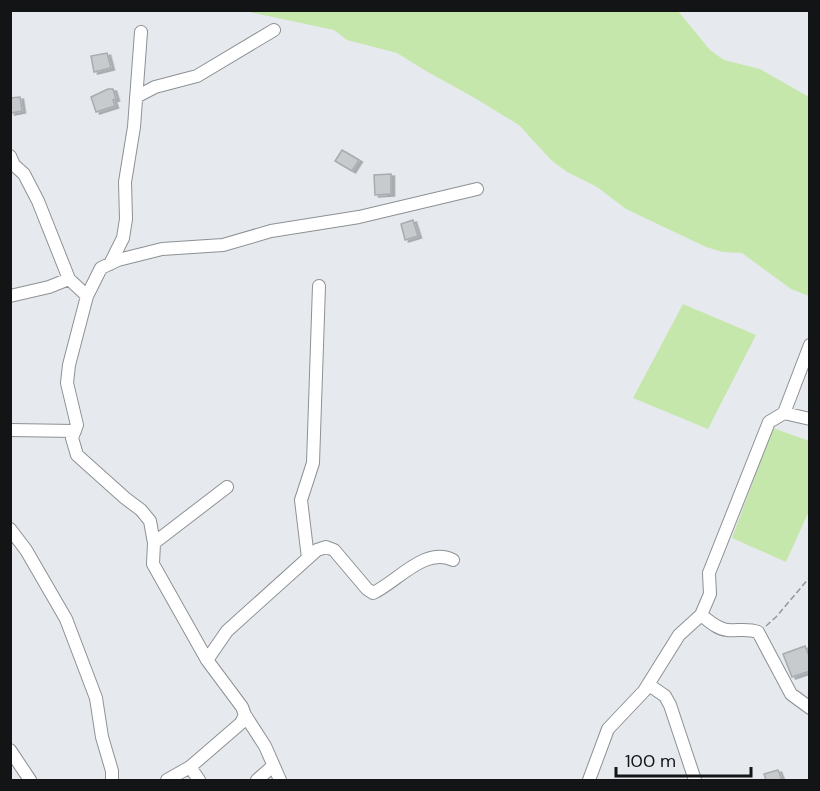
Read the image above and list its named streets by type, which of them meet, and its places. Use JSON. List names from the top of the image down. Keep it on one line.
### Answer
{"scale_bar":"100 m"}
